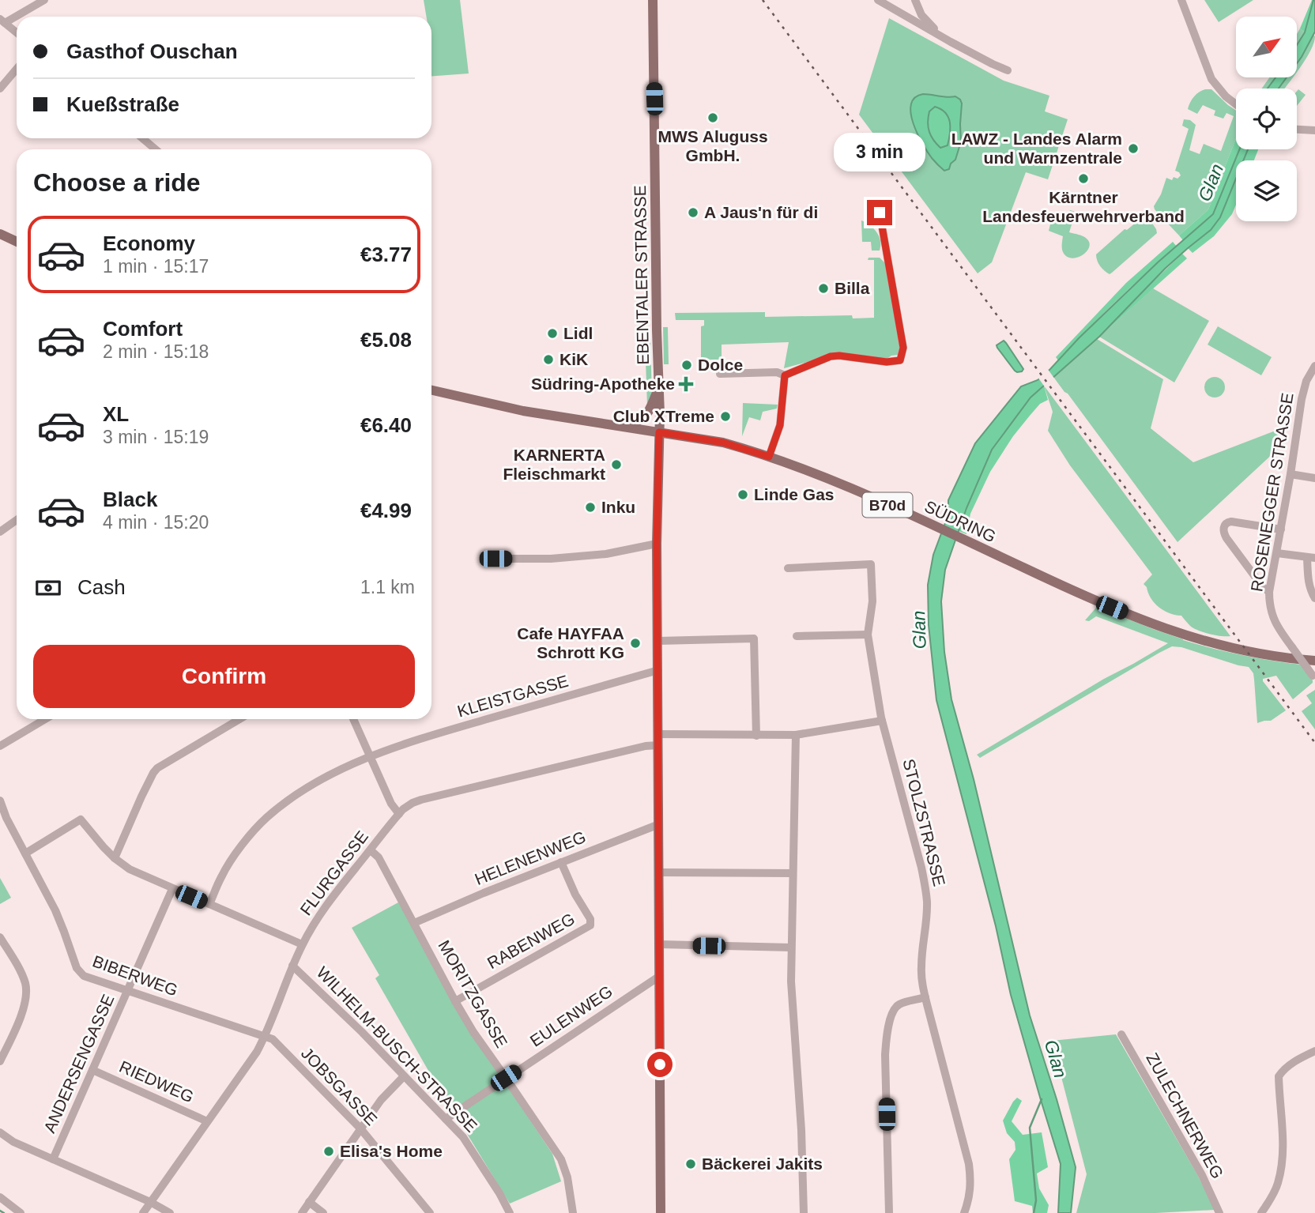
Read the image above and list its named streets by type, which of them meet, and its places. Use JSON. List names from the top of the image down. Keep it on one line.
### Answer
{"streets":{"main road":["EBENTALER STRASSE","B70d","SÜDRING"],"street":["ROSENEGGER STRASSE","KLEISTGASSE","STOLZSTRASSE","HELENENWEG","FLURGASSE","RABENWEG","BIBERWEG","MORITZGASSE","EULENWEG","WILHELM-BUSCH-STRASSE","ANDERSENGASSE","RIEDWEG","JOBSGASSE","ZULECHNERWEG"]},"crossings":[["EBENTALER STRASSE","SÜDRING"],["EBENTALER STRASSE","KLEISTGASSE"],["EBENTALER STRASSE","HELENENWEG"],["EBENTALER STRASSE","FLURGASSE"],["EBENTALER STRASSE","EULENWEG"],["HELENENWEG","RABENWEG"],["HELENENWEG","MORITZGASSE"],["FLURGASSE","BIBERWEG"],["FLURGASSE","MORITZGASSE"],["FLURGASSE","WILHELM-BUSCH-STRASSE"],["FLURGASSE","RIEDWEG"],["FLURGASSE","JOBSGASSE"],["RABENWEG","MORITZGASSE"],["BIBERWEG","ANDERSENGASSE"],["BIBERWEG","JOBSGASSE"],["MORITZGASSE","EULENWEG"],["EULENWEG","WILHELM-BUSCH-STRASSE"],["ANDERSENGASSE","RIEDWEG"]],"water":["Glan"],"places":{"other":["MWS Aluguss GmbH.","LAWZ - Landes Alarm und Warnzentrale","Kärntner Landesfeuerwehrverband","A Jaus'n für di","Billa","Lidl","KiK","Dolce","Club XTreme","KARNERTA Fleischmarkt","Linde Gas","Inku","Cafe HAYFAA Schrott KG","Elisa's Home","Bäckerei Jakits"],"health":["Südring-Apotheke"]},"north":"top right","page":{"banner":["Gasthof Ouschan","Kueßstraße"],"bubble":"3 min","heading":"Choose a ride","list":[{"name":"Economy","note":"1 min · 15:17","value":"€3.77"},{"name":"Comfort","note":"2 min · 15:18","value":"€5.08"},{"name":"XL","note":"3 min · 15:19","value":"€6.40"},{"name":"Black","note":"4 min · 15:20","value":"€4.99"}],"pay":["Cash","1.1 km"],"buttons":"Confirm"}}
